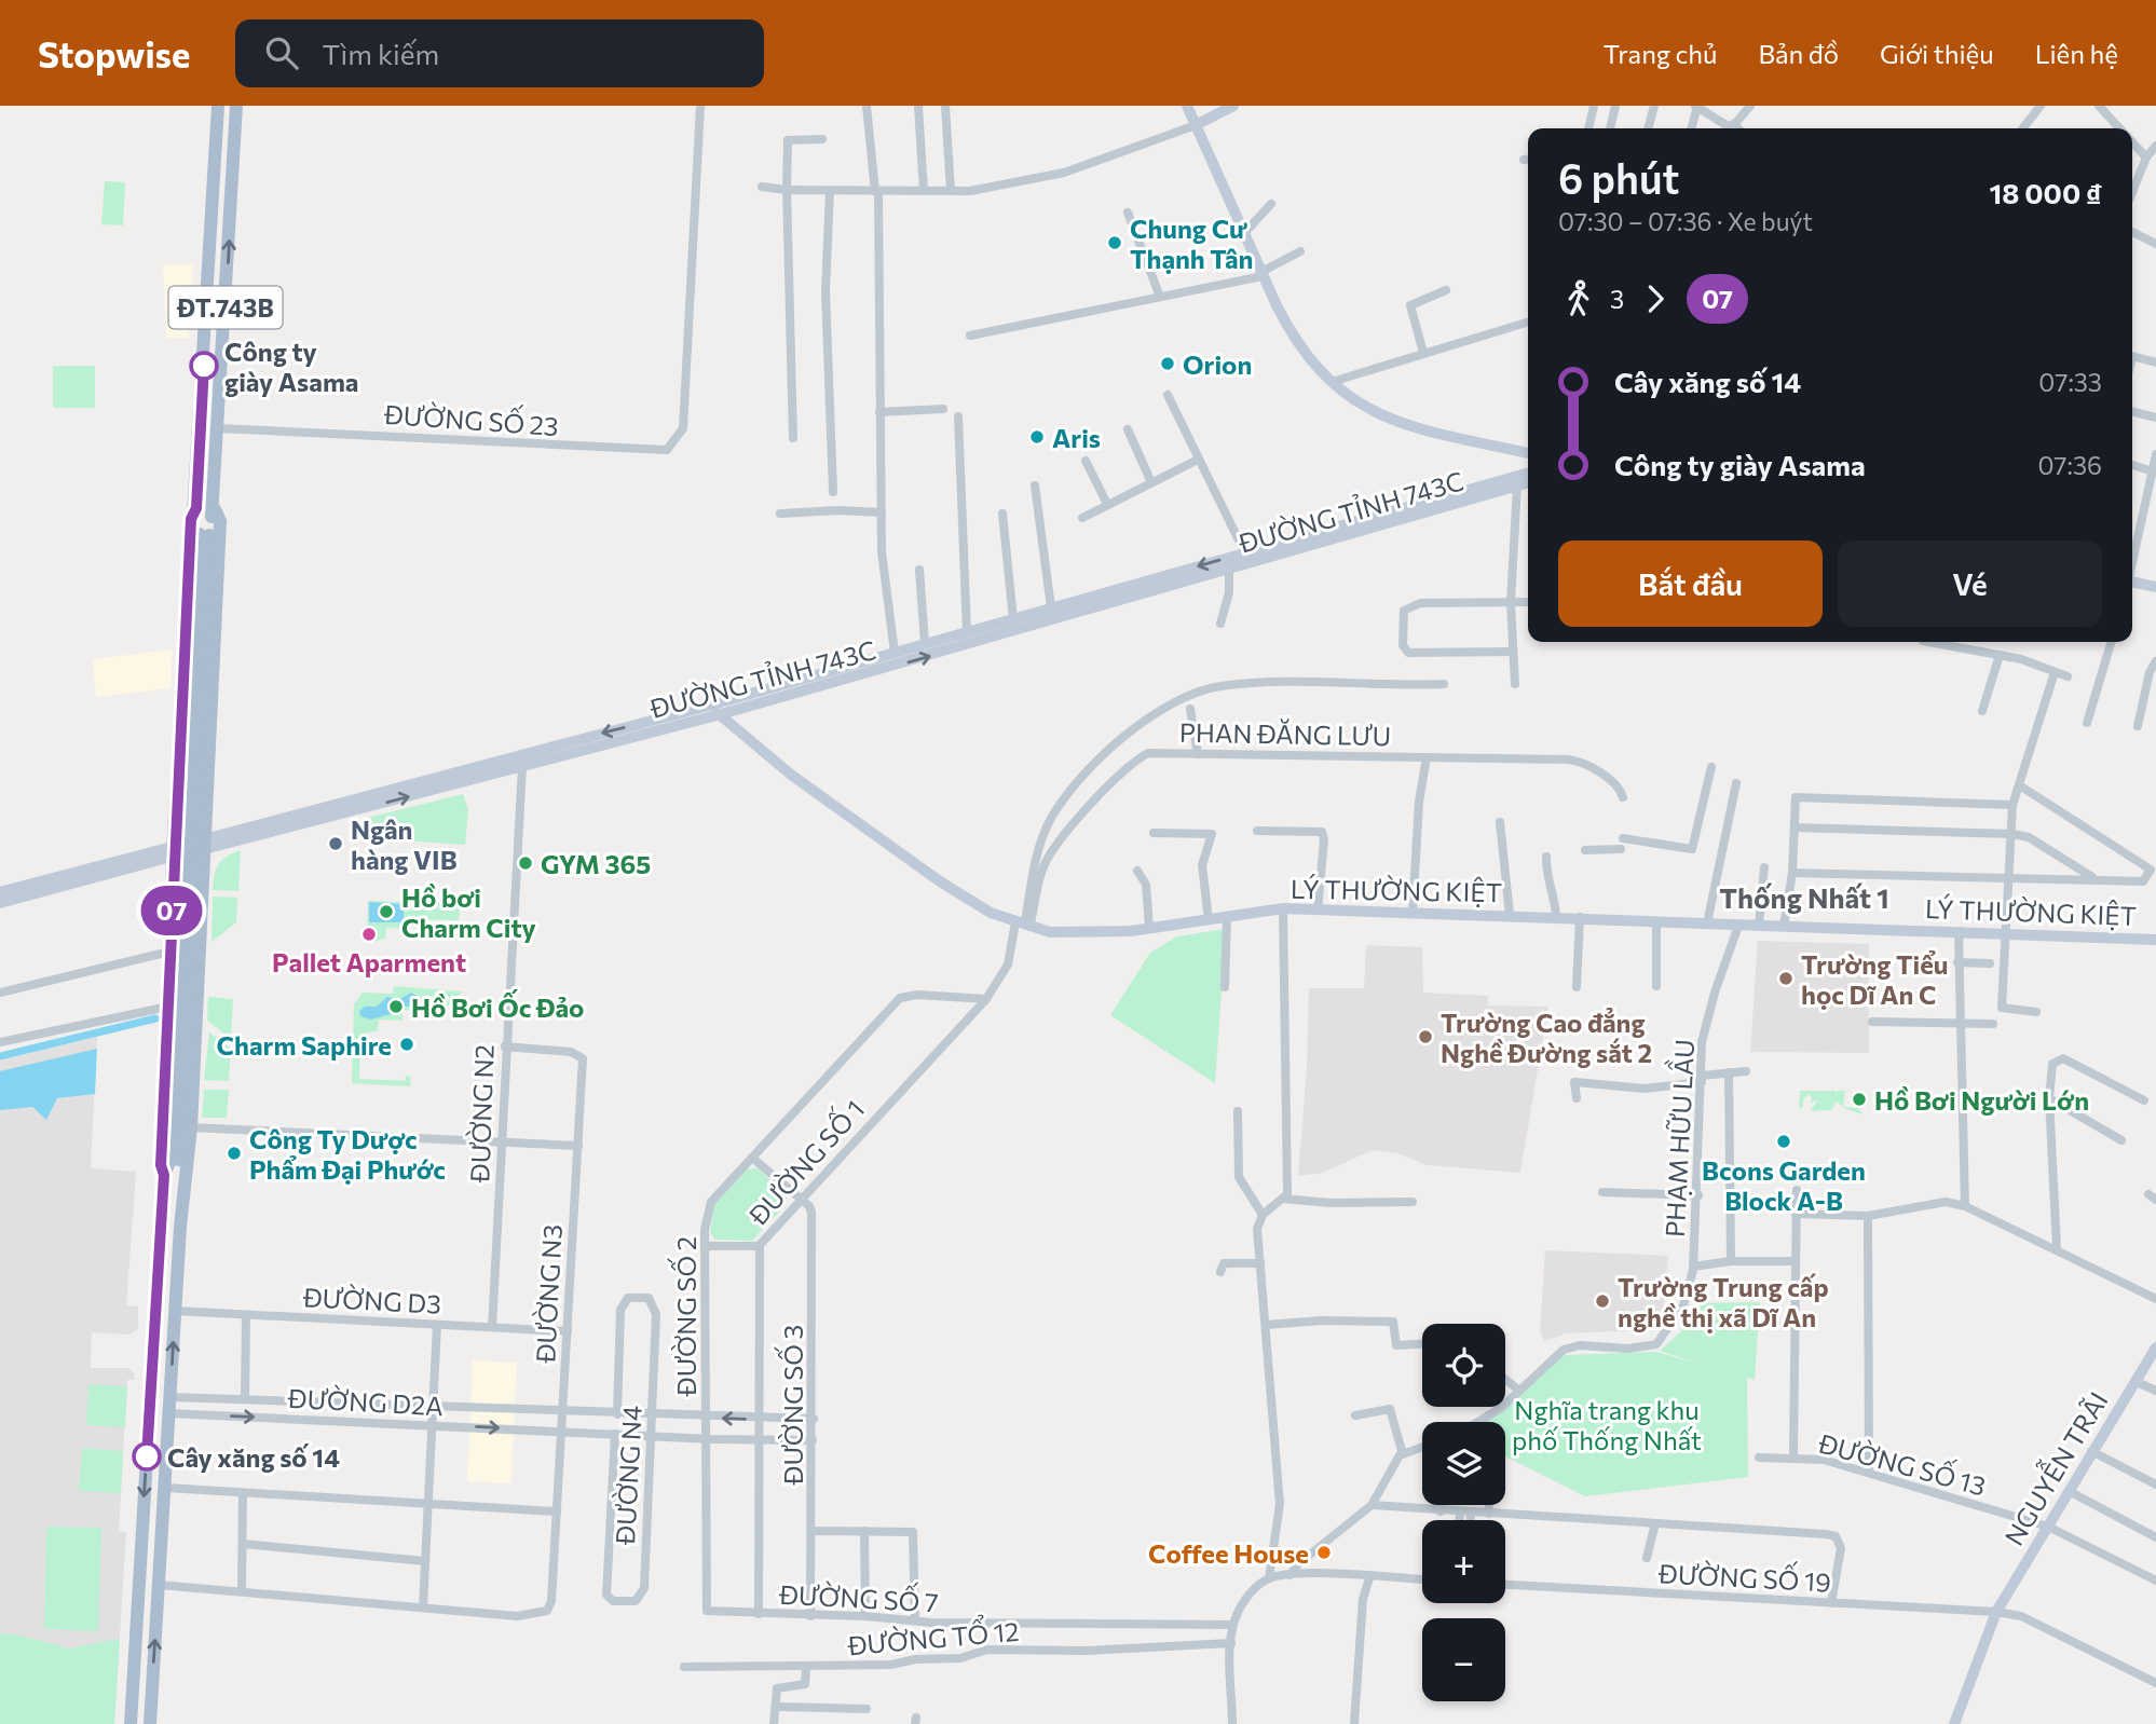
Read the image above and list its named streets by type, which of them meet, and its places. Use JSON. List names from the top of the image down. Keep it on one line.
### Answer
{"streets":{"main road":["ĐT.743B","ĐƯỜNG TỈNH 743C","LÝ THƯỜNG KIỆT","NGUYỄN TRÃI"],"street":["ĐƯỜNG SỐ 23","PHAN ĐĂNG LƯU","ĐƯỜNG N2","PHẠM HỮU LẦU","ĐƯỜNG SỐ 1","ĐƯỜNG N3","ĐƯỜNG D3","ĐƯỜNG SỐ 2","ĐƯỜNG D2A","ĐƯỜNG SỐ 3","ĐƯỜNG SỐ 13","ĐƯỜNG N4","ĐƯỜNG SỐ 19","ĐƯỜNG SỐ 7","ĐƯỜNG TỔ 12"]},"crossings":[["ĐT.743B","ĐƯỜNG SỐ 23"],["ĐT.743B","ĐƯỜNG TỈNH 743C"],["ĐT.743B","ĐƯỜNG D3"],["ĐT.743B","ĐƯỜNG D2A"],["ĐƯỜNG TỈNH 743C","LÝ THƯỜNG KIỆT"],["ĐƯỜNG TỈNH 743C","ĐƯỜNG N2"],["PHAN ĐĂNG LƯU","LÝ THƯỜNG KIỆT"],["PHAN ĐĂNG LƯU","ĐƯỜNG SỐ 1"],["LÝ THƯỜNG KIỆT","PHẠM HỮU LẦU"],["LÝ THƯỜNG KIỆT","ĐƯỜNG SỐ 1"],["ĐƯỜNG N2","ĐƯỜNG N3"],["ĐƯỜNG N2","ĐƯỜNG D3"],["ĐƯỜNG SỐ 1","ĐƯỜNG SỐ 2"],["ĐƯỜNG SỐ 1","ĐƯỜNG D2A"],["ĐƯỜNG SỐ 1","ĐƯỜNG SỐ 3"],["ĐƯỜNG SỐ 1","ĐƯỜNG SỐ 7"],["ĐƯỜNG N3","ĐƯỜNG D3"],["ĐƯỜNG N3","ĐƯỜNG D2A"],["ĐƯỜNG SỐ 2","ĐƯỜNG D2A"],["ĐƯỜNG SỐ 2","ĐƯỜNG SỐ 7"],["ĐƯỜNG D2A","ĐƯỜNG SỐ 3"],["ĐƯỜNG D2A","ĐƯỜNG N4"],["ĐƯỜNG SỐ 3","ĐƯỜNG SỐ 7"],["ĐƯỜNG SỐ 13","NGUYỄN TRÃI"],["NGUYỄN TRÃI","ĐƯỜNG SỐ 19"]],"districts":["Thống Nhất 1"],"parks":["Nghĩa trang khu phố Thống Nhất"],"places":["Chung Cư Thạnh Tân","Orion","Công ty giày Asama","Aris","Ngân hàng VIB","GYM 365","Hồ bơi Charm City","Pallet Aparment","Trường Tiểu học Dĩ An C","Hồ Bơi Ốc Đảo","Trường Cao đẳng Nghề Đường sắt 2","Charm Saphire","Hồ Bơi Người Lớn","Bcons Garden Block A-B","Công Ty Dược Phẩm Đại Phước","Trường Trung cấp nghề thị xã Dĩ An","Cây xăng số 14","Coffee House"],"lines":["bus line 07"],"page":{"header":"Stopwise","search":"Tìm kiếm","nav":["Trang chủ","Bản đồ","Giới thiệu","Liên hệ"],"on_map":"07","heading":["6 phút","07:30 – 07:36 · Xe buýt","18 000 ₫"],"legs":["3","07"],"list":[{"name":"Cây xăng số 14","value":"07:33"},{"name":"Công ty giày Asama","value":"07:36"}],"buttons":["Bắt đầu","Vé"],"map_buttons":["+","−"]}}
